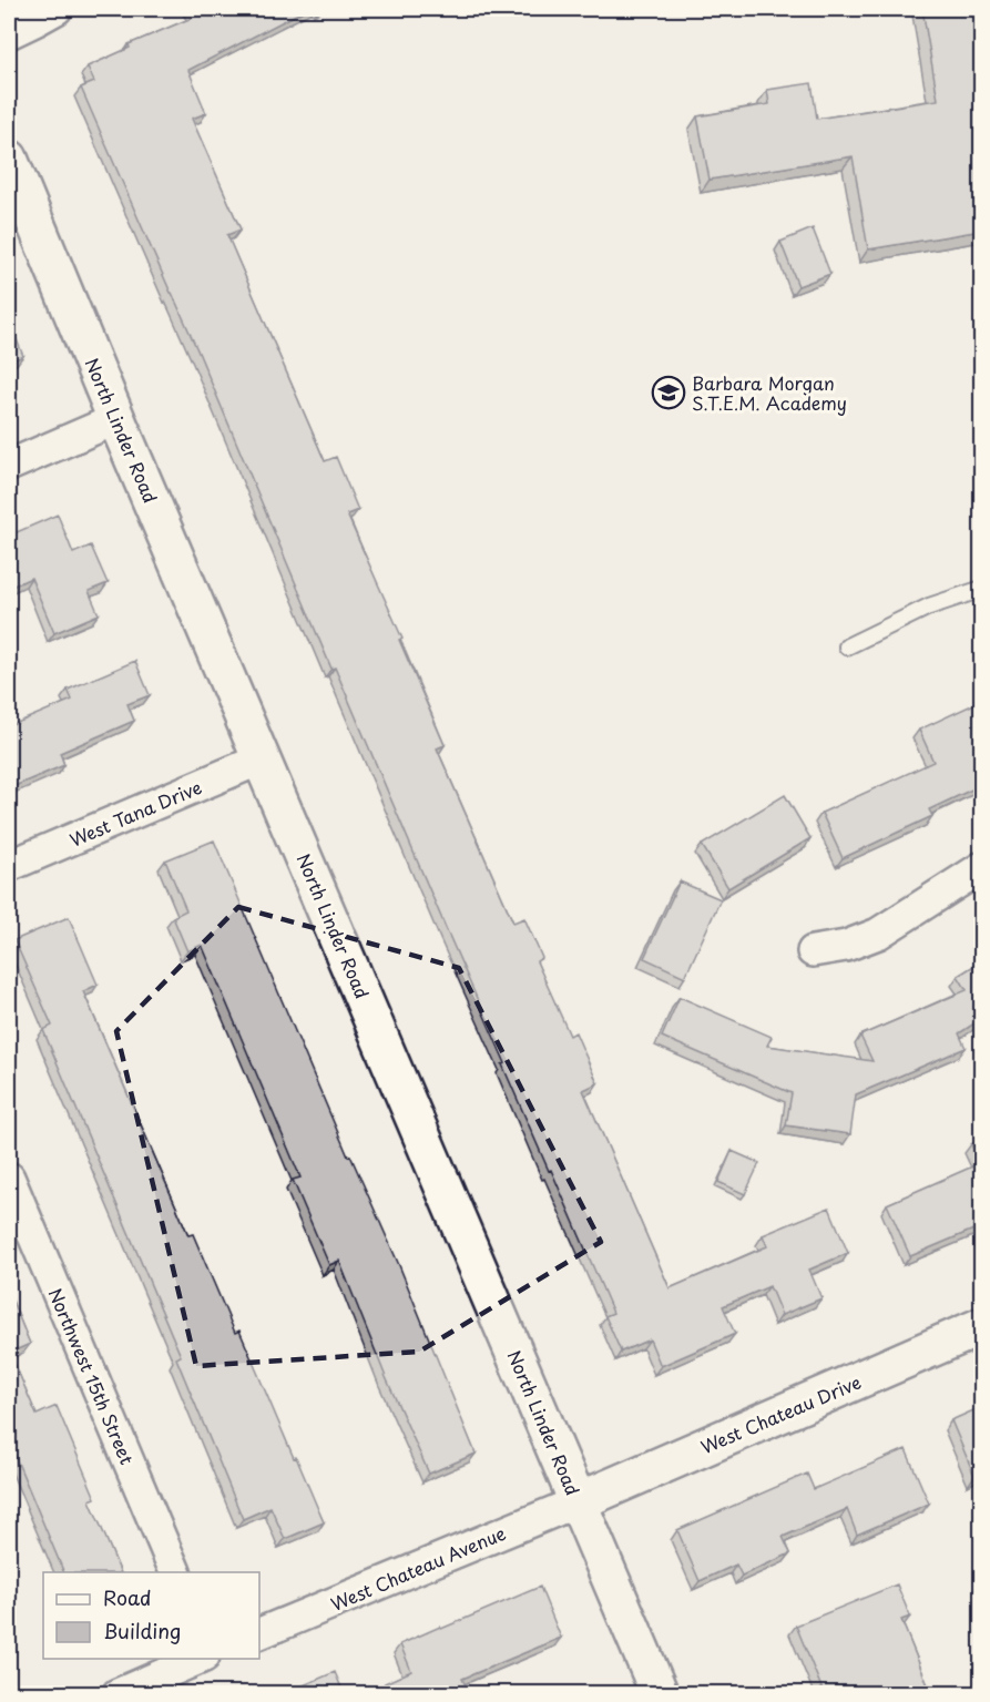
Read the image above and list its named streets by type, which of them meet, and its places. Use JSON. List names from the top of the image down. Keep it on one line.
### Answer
{"streets":{"main road":["North Linder Road","West Chateau Drive"],"street":["West Tana Drive","Northwest 15th Street","West Chateau Avenue"]},"crossings":[["North Linder Road","West Tana Drive"],["North Linder Road","West Chateau Drive"],["North Linder Road","West Chateau Avenue"],["West Chateau Drive","West Chateau Avenue"]],"places":{"school or university":["Barbara Morgan S.T.E.M. Academy"]},"legend":["Road","Building"]}
